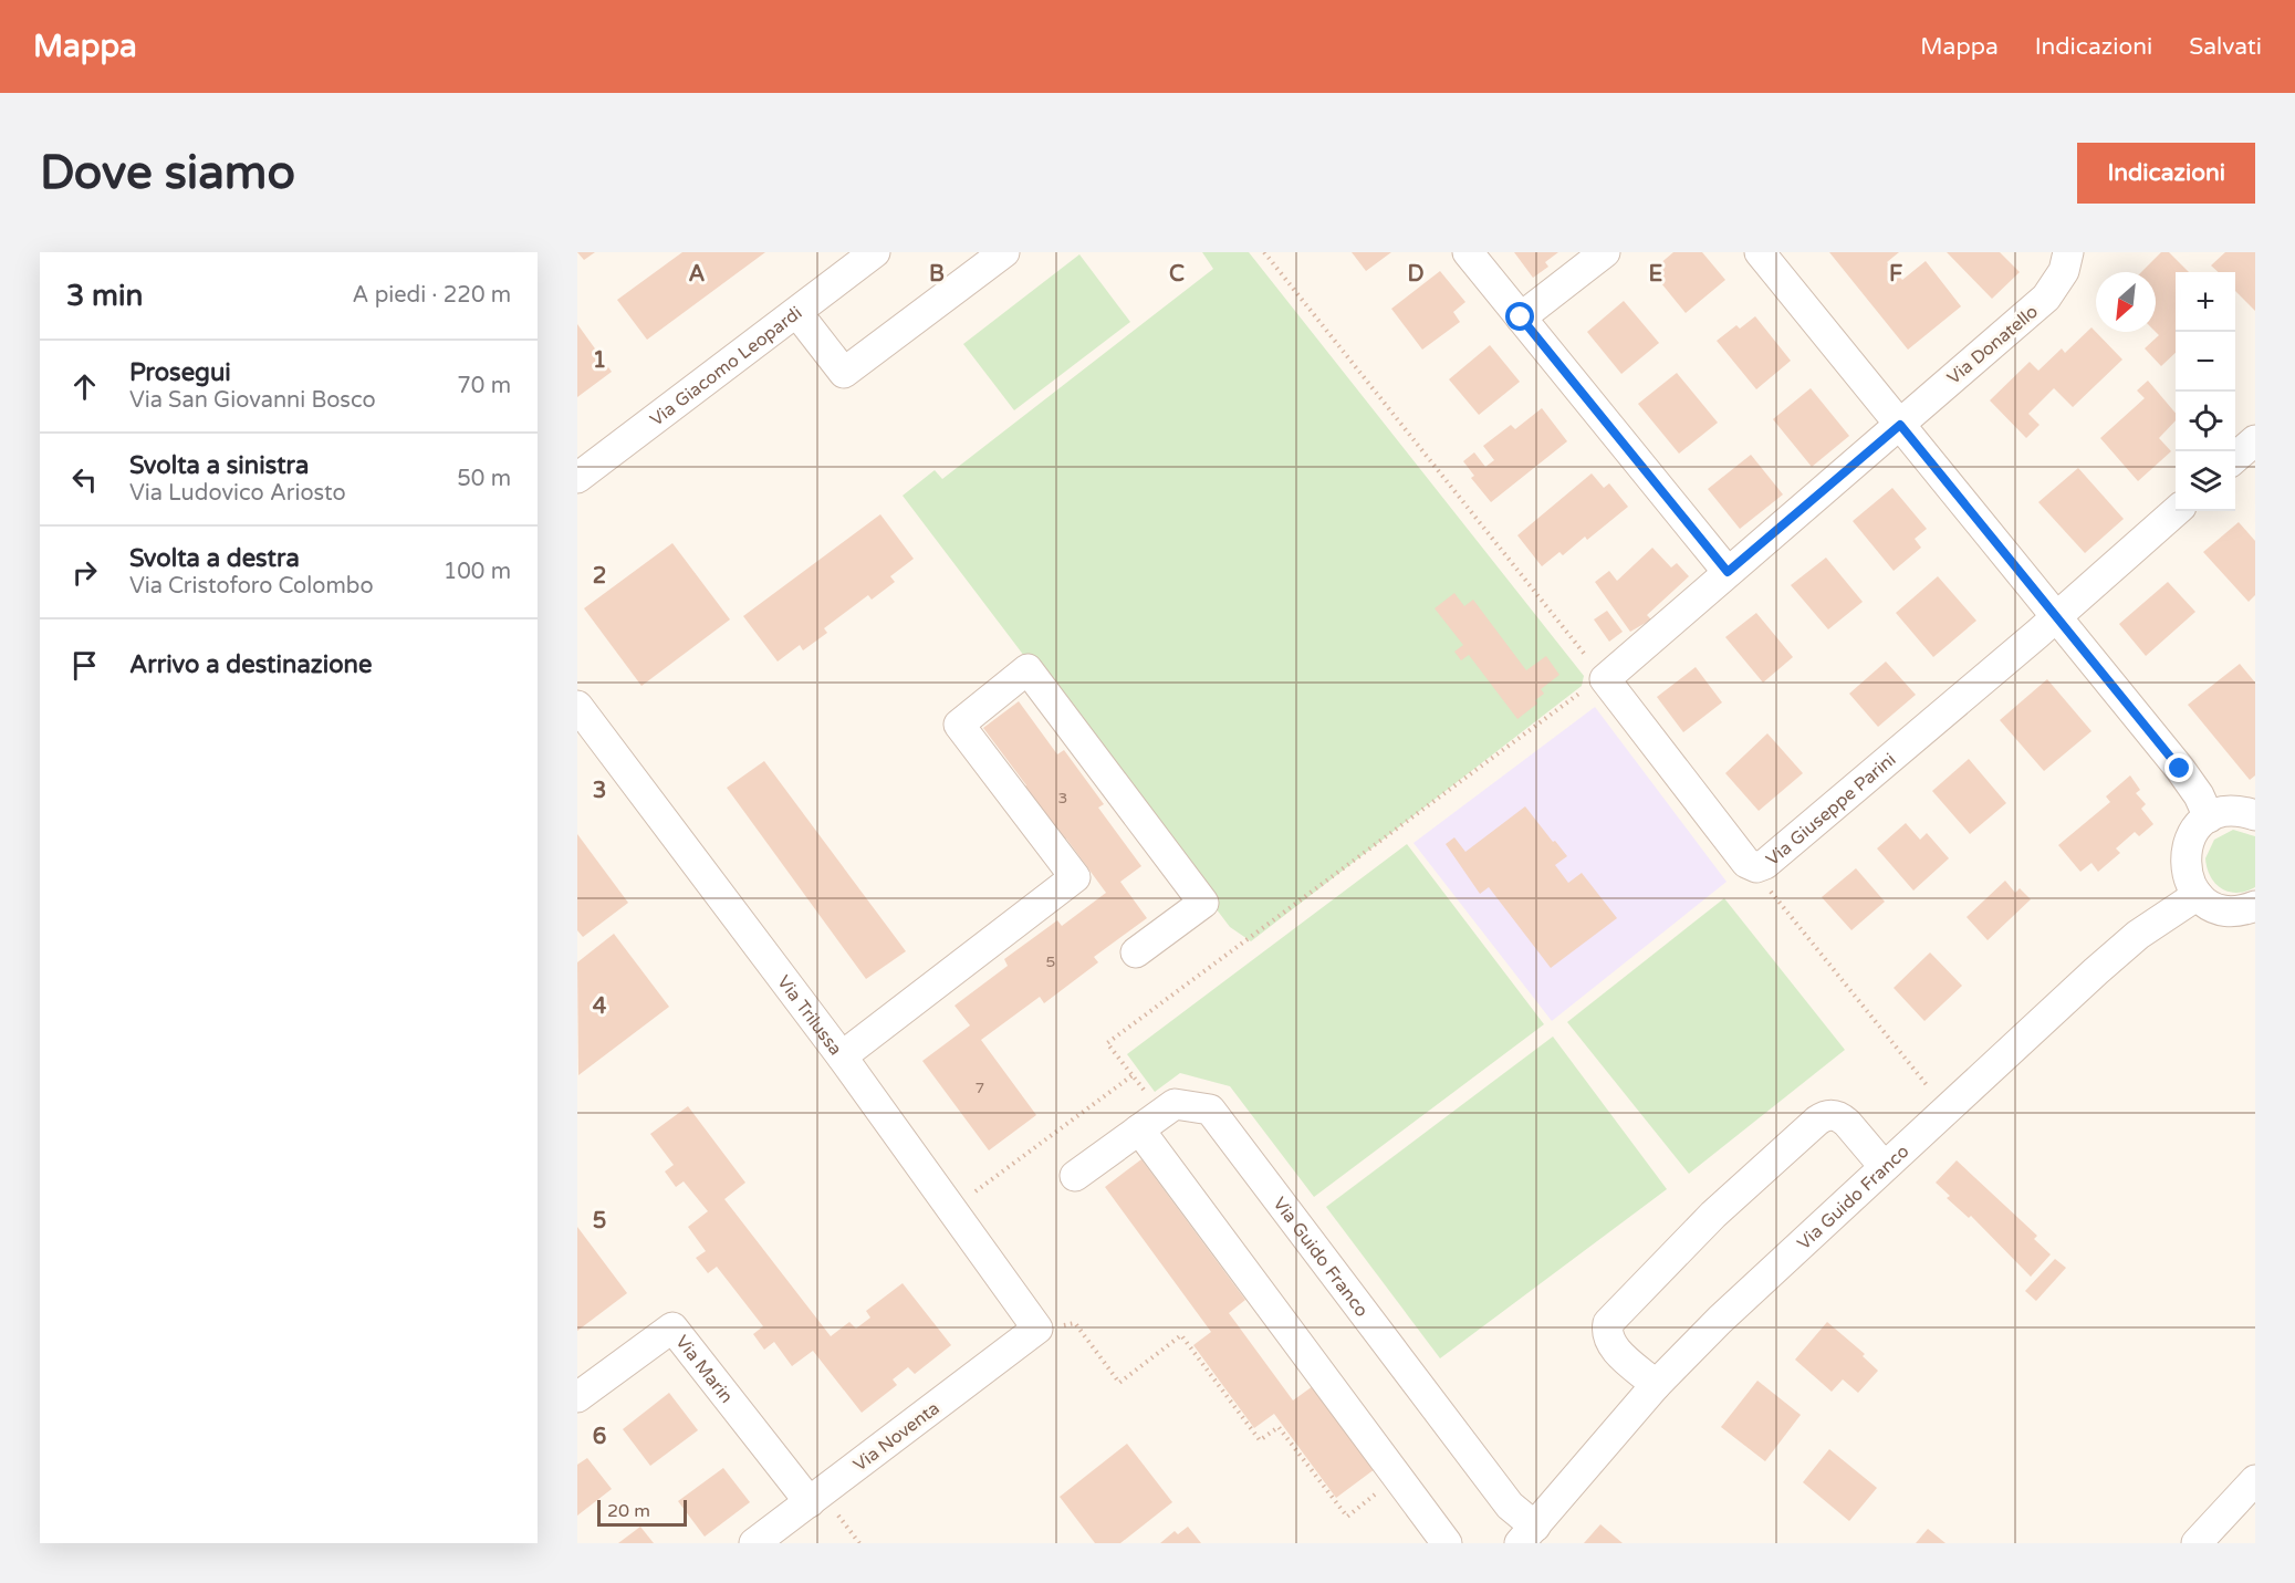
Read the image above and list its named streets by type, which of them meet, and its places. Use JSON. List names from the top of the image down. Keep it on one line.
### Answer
{"streets":{"street":["Via Donatello","Via Giacomo Leopardi","Via Giuseppe Parini","Via Trilussa","Via Guido Franco","Via Marin","Via Noventa"]},"crossings":[["Via Donatello","Via Giuseppe Parini"],["Via Trilussa","Via Noventa"],["Via Marin","Via Noventa"]],"house_numbers":["3","5","7"],"scale_bar":"20 m","north":"bottom left","page":{"header":"Mappa","nav":["Mappa","Indicazioni","Salvati"],"buttons":"Indicazioni","title":"Dove siamo","heading":["3 min","A piedi · 220 m"],"map_buttons":["+","−"],"list":[["Prosegui","Via San Giovanni Bosco","70 m"],["Svolta a sinistra","Via Ludovico Ariosto","50 m"],["Svolta a destra","Via Cristoforo Colombo","100 m"],"Arrivo a destinazione"],"scale":"20 m"},"grid":{"columns":["A","B","C","D","E","F"],"rows":["1","2","3","4","5","6"]}}
